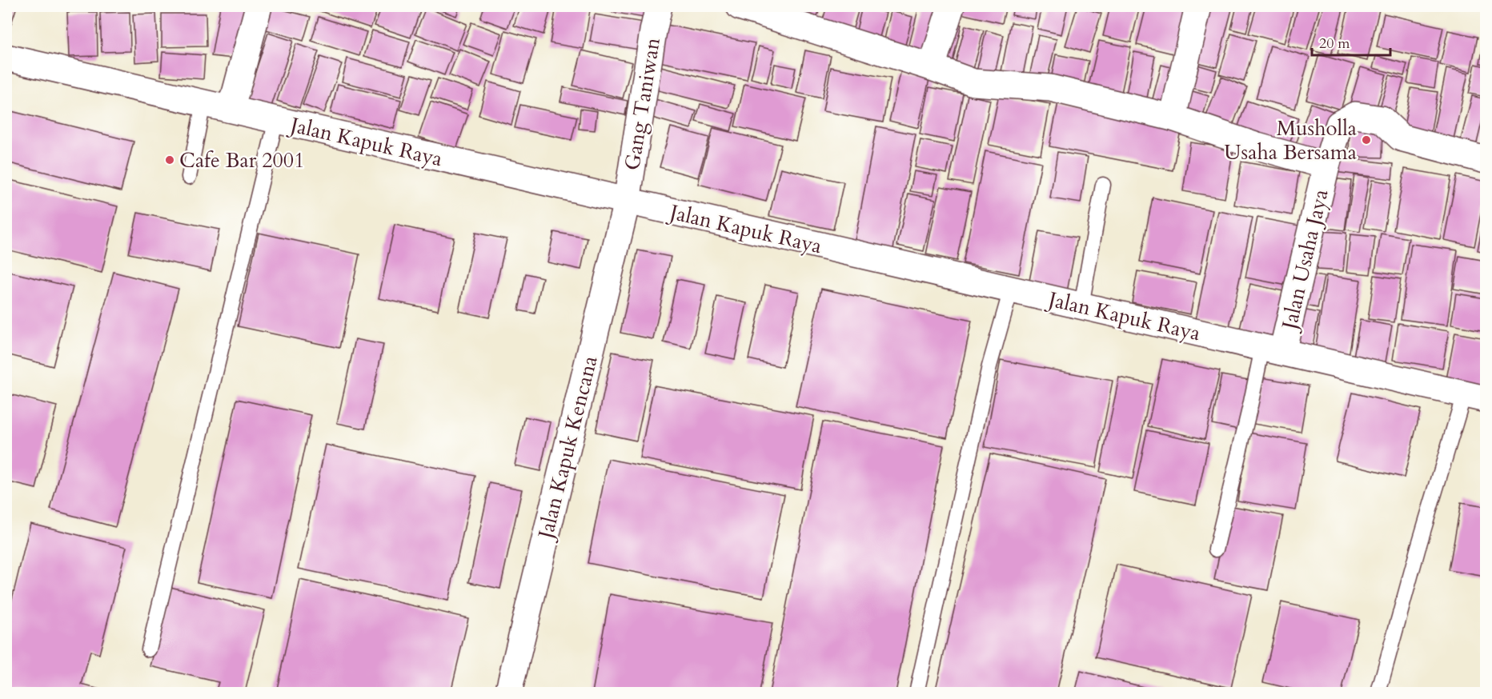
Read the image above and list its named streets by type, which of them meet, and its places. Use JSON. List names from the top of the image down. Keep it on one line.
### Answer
{"streets":{"street":["Gang Taniwan","Jalan Kapuk Raya","Jalan Usaha Jaya","Jalan Kapuk Kencana"]},"crossings":[["Gang Taniwan","Jalan Kapuk Raya"],["Gang Taniwan","Jalan Kapuk Kencana"],["Jalan Kapuk Raya","Jalan Usaha Jaya"],["Jalan Kapuk Raya","Jalan Kapuk Kencana"]],"places":["Musholla Usaha Bersama","Cafe Bar 2001"],"scale_bar":"20 m"}
